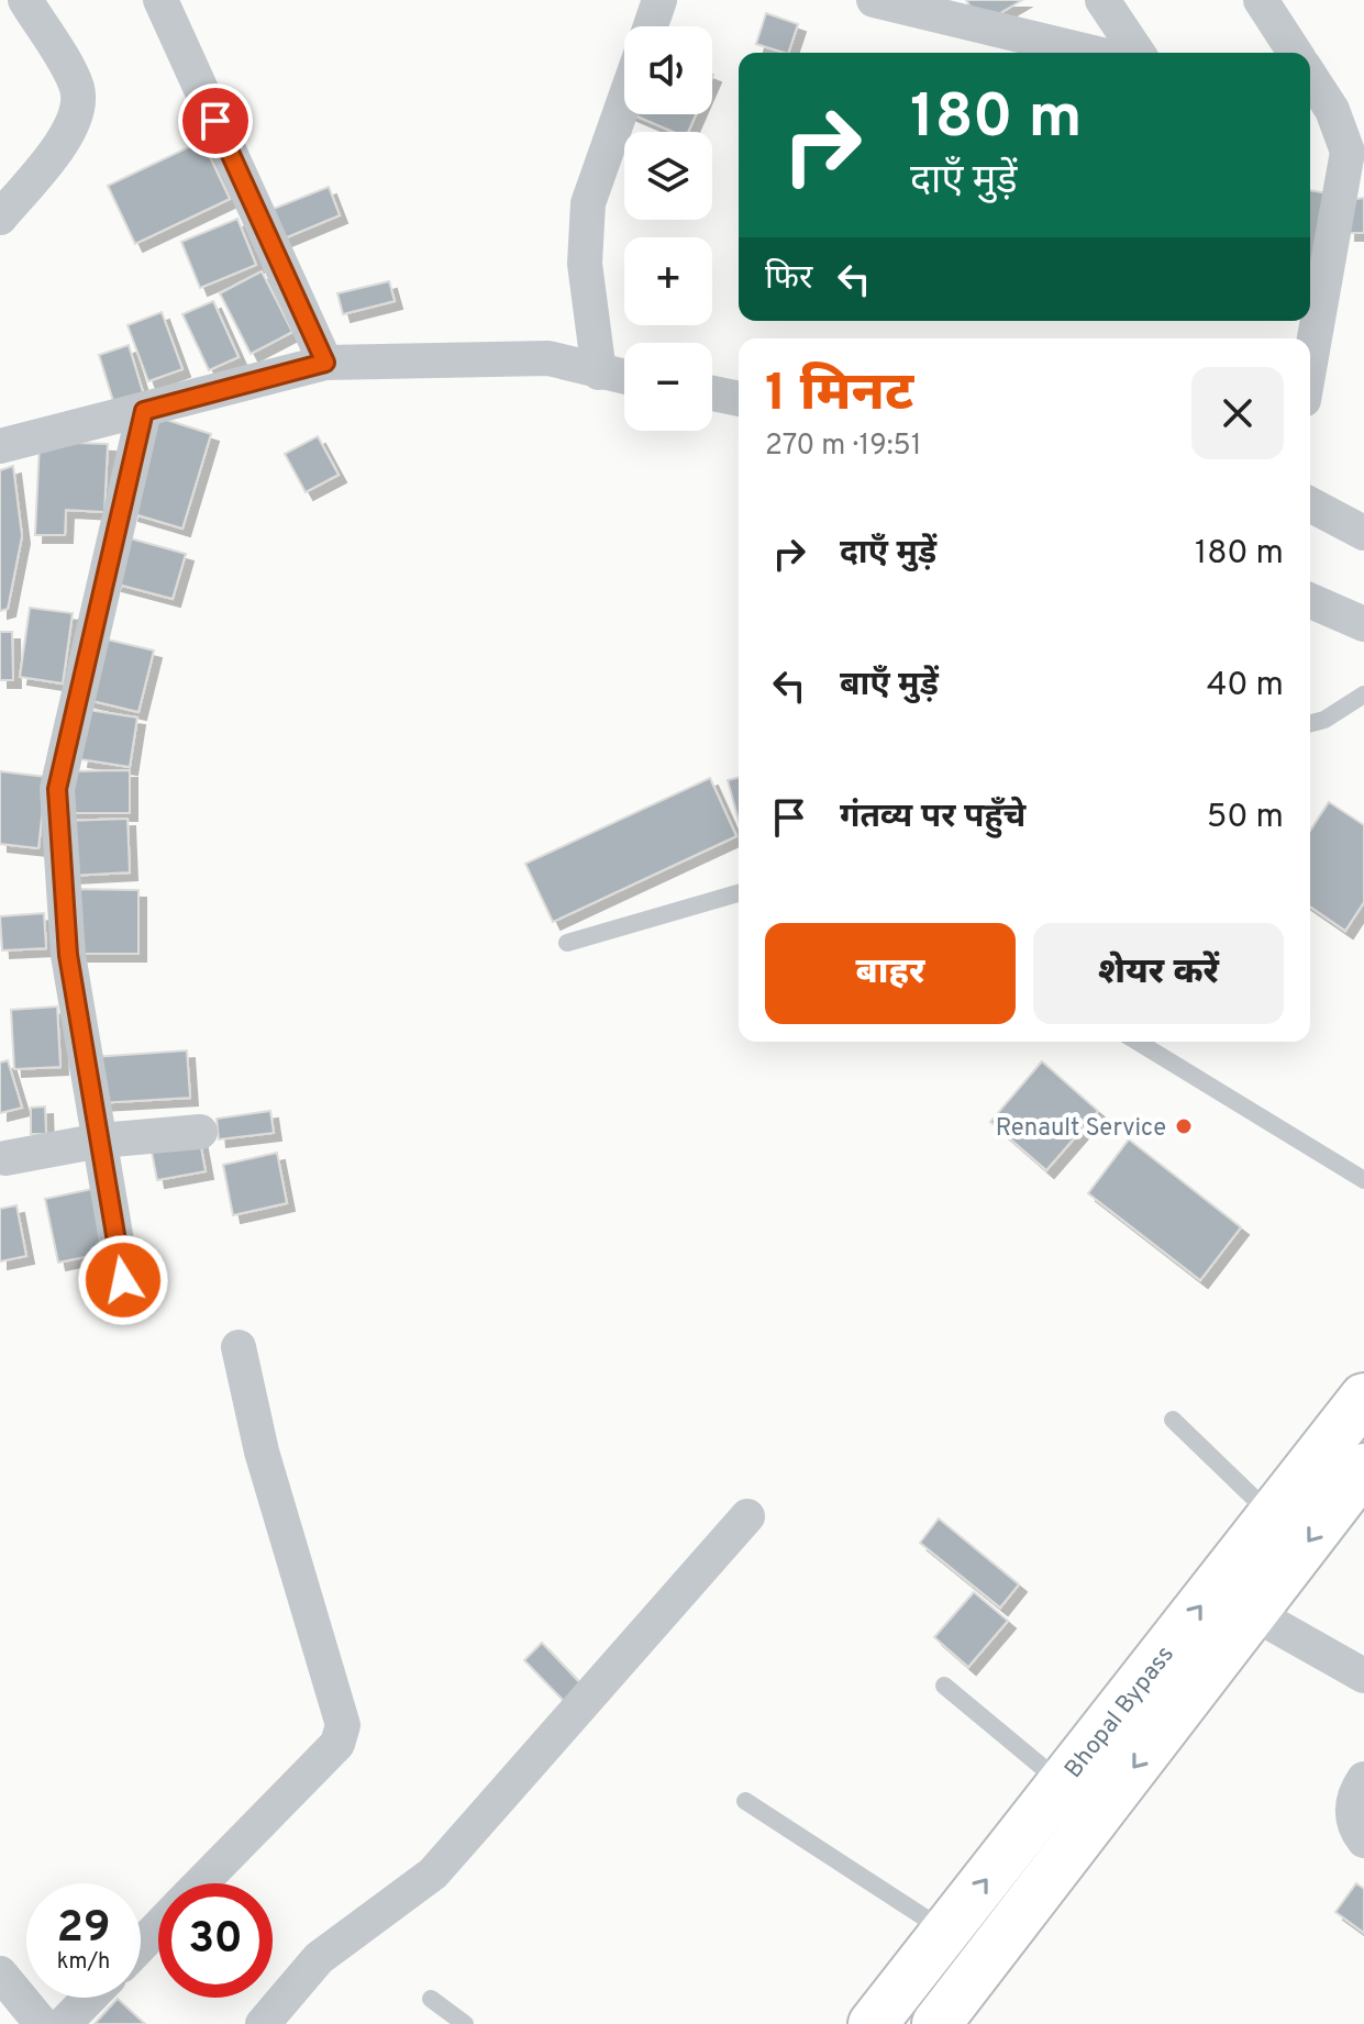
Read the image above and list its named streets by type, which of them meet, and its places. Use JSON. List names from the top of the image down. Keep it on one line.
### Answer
{"streets":{"main road":["Bhopal Bypass"]},"places":["Renault Service"],"page":{"map_buttons":["+","−"],"turn":["180 m","दाएँ मुड़ें"],"then":"फिर","heading":["1 मिनट","270 m · 19:51"],"list":[{"name":"दाएँ मुड़ें","value":"180 m"},{"name":"बाएँ मुड़ें","value":"40 m"},{"name":"गंतव्य पर पहुँचे","value":"50 m"}],"buttons":["बाहर","शेयर करें"],"speed":"29 km/h","limit":"30"}}
